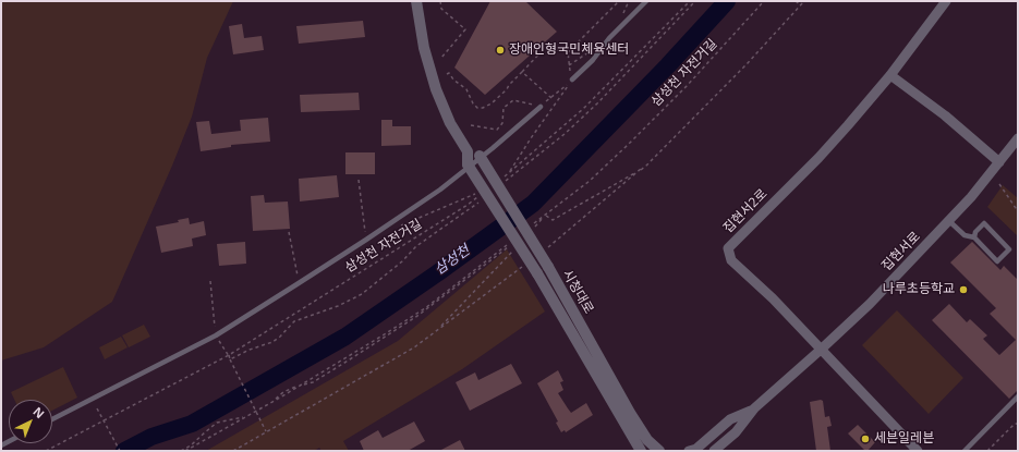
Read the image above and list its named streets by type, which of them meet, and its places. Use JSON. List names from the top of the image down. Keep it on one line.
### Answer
{"streets":{"street":["집현서2로","집현서로","시청대로"],"path":["삼성천 자전거길"]},"crossings":[["집현서2로","집현서로"]],"water":["삼성천"],"places":["장애인형국민체육센터","나루초등학교","세븐일레븐"],"north":"top right"}
